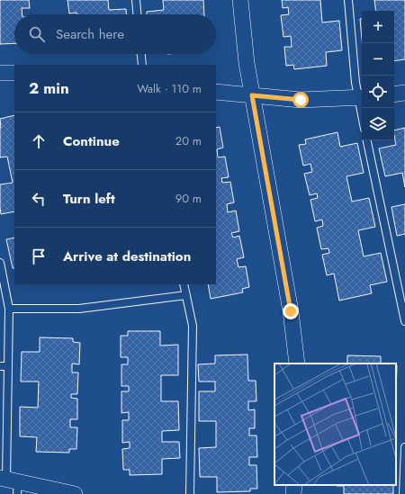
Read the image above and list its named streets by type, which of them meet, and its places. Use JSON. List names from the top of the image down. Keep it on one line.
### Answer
{"page":{"map_buttons":["+","−"],"search":"Search here","heading":["2 min","Walk · 110 m"],"list":[["Continue","20 m"],["Turn left","90 m"],"Arrive at destination"]}}
